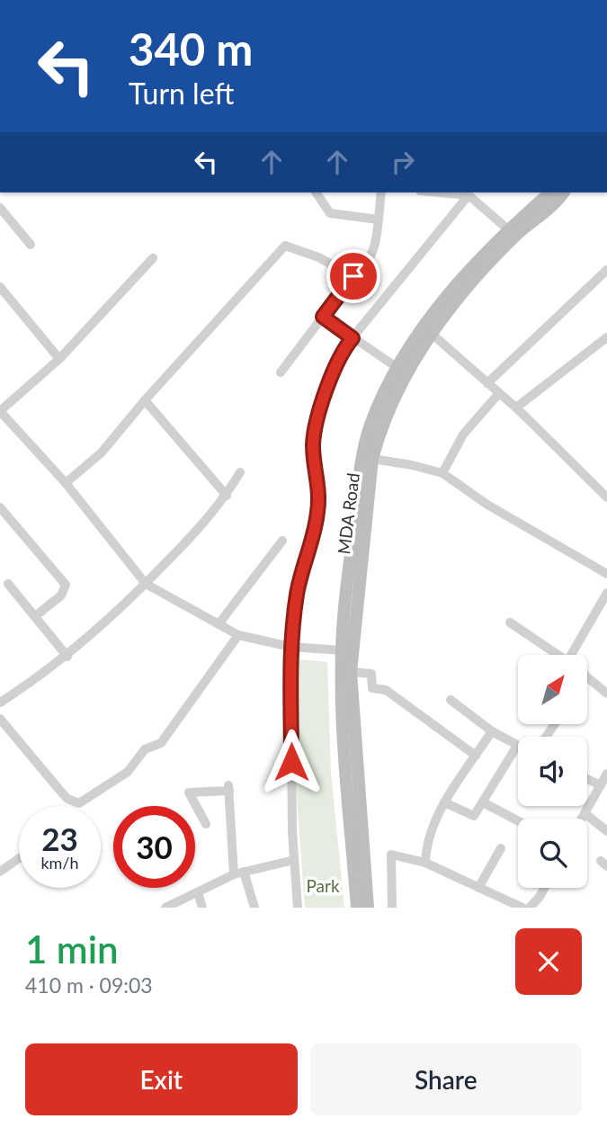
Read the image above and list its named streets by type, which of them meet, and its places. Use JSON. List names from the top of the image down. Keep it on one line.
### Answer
{"streets":{"main road":["MDA Road"]},"parks":["Park"],"north":"top right","page":{"turn":["340 m","Turn left"],"speed":"23 km/h","limit":"30","heading":["1 min","410 m · 09:03"],"buttons":["Exit","Share"]}}
